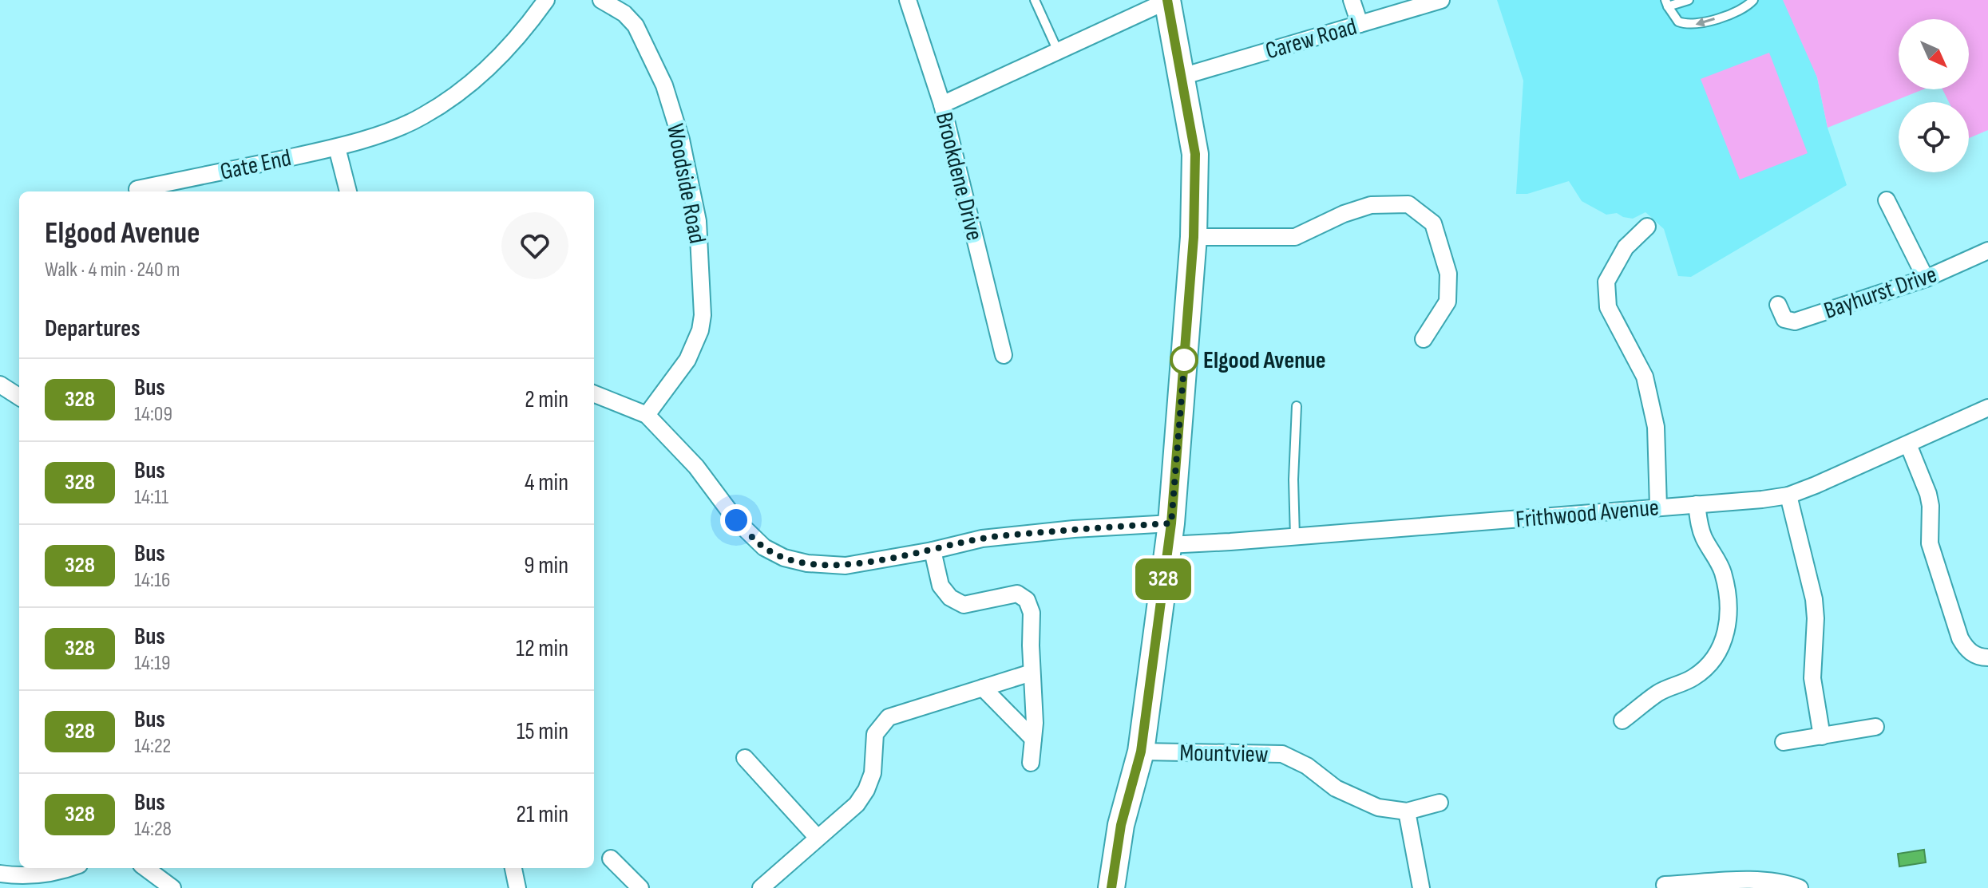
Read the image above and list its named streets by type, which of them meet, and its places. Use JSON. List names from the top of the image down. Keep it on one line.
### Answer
{"streets":{"street":["Carew Road","Gate End","Brookdene Drive","Woodside Road","Bayhurst Drive","Frithwood Avenue","Mountview"]},"places":["Elgood Avenue"],"lines":["bus line 328"],"north":"bottom right","page":{"on_map":"328","heading":[["Elgood Avenue","Walk · 4 min · 240 m"],"Departures"],"list":[{"mark":"328","name":"Bus","note":"14:09","value":"2 min"},{"mark":"328","name":"Bus","note":"14:11","value":"4 min"},{"mark":"328","name":"Bus","note":"14:16","value":"9 min"},{"mark":"328","name":"Bus","note":"14:19","value":"12 min"},{"mark":"328","name":"Bus","note":"14:22","value":"15 min"},{"mark":"328","name":"Bus","note":"14:28","value":"21 min"}]}}
